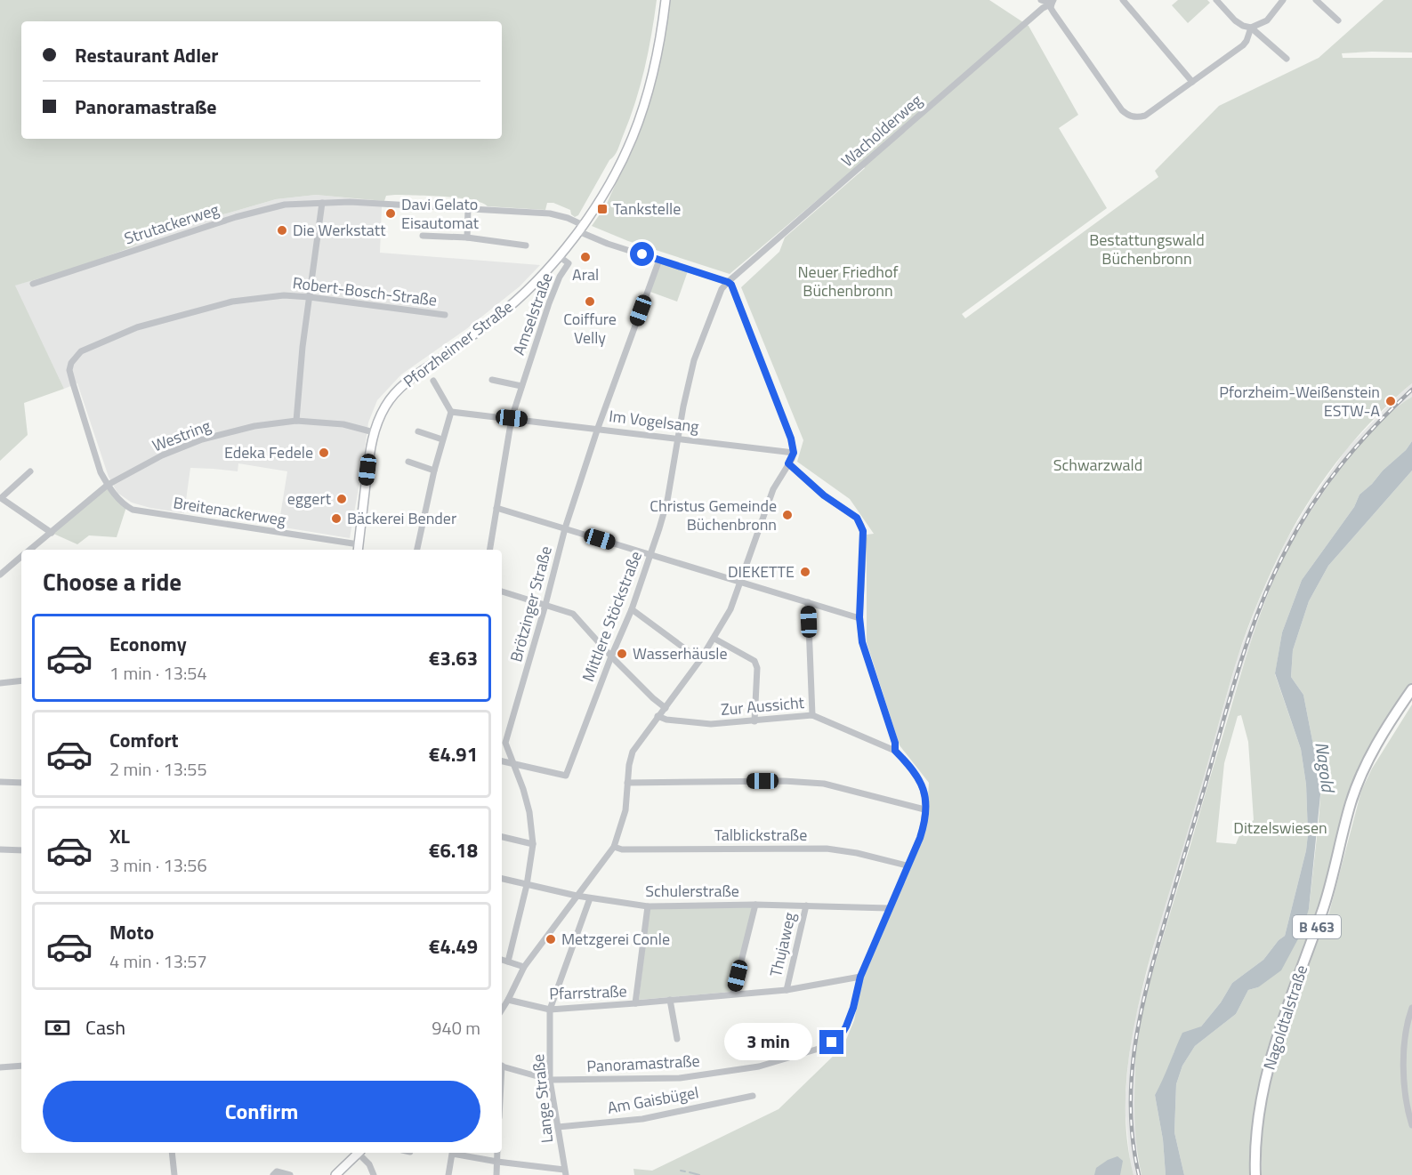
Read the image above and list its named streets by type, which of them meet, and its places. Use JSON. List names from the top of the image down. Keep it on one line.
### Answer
{"streets":{"main road":["Pforzheimer Straße","B 463","Nagoldtalstraße"],"street":["Wacholderweg","Strutackerweg","Robert-Bosch-Straße","Amselstraße","Im Vogelsang","Westring","Breitenackerweg","Brötzinger Straße","Mittlere Stöckstraße","Zur Aussicht","Talblickstraße","Schulerstraße","Thujaweg","Pfarrstraße","Panoramastraße","Lange Straße","Am Gaisbügel"]},"crossings":[["Wacholderweg","Strutackerweg"],["Wacholderweg","Mittlere Stöckstraße"],["Strutackerweg","Pforzheimer Straße"],["Strutackerweg","Brötzinger Straße"],["Strutackerweg","Mittlere Stöckstraße"],["Robert-Bosch-Straße","Westring"],["Robert-Bosch-Straße","Breitenackerweg"],["Amselstraße","Pforzheimer Straße"],["Amselstraße","Im Vogelsang"],["Pforzheimer Straße","Westring"],["Pforzheimer Straße","Breitenackerweg"],["Im Vogelsang","Brötzinger Straße"],["Im Vogelsang","Mittlere Stöckstraße"],["Westring","Breitenackerweg"],["Brötzinger Straße","Mittlere Stöckstraße"],["Brötzinger Straße","Schulerstraße"],["Zur Aussicht","Panoramastraße"],["Talblickstraße","Panoramastraße"],["Schulerstraße","Thujaweg"],["Schulerstraße","Panoramastraße"],["Schulerstraße","Lange Straße"],["Thujaweg","Pfarrstraße"],["Pfarrstraße","Panoramastraße"],["Pfarrstraße","Lange Straße"],["Panoramastraße","Lange Straße"],["Lange Straße","Am Gaisbügel"]],"water":["Nagold"],"parks":["Bestattungswald Büchenbronn","Neuer Friedhof Büchenbronn","Schwarzwald","Ditzelswiesen"],"places":{"transit":["Tankstelle"],"other":["Davi Gelato Eisautomat","Die Werkstatt","Aral","Coiffure Velly","Pforzheim-Weißenstein ESTW-A","Edeka Fedele","eggert","Christus Gemeinde Büchenbronn","Bäckerei Bender","DIEKETTE","Wasserhäusle","Metzgerei Conle"]},"page":{"banner":["Restaurant Adler","Panoramastraße"],"heading":"Choose a ride","list":[{"name":"Economy","note":"1 min · 13:54","value":"€3.63"},{"name":"Comfort","note":"2 min · 13:55","value":"€4.91"},{"name":"XL","note":"3 min · 13:56","value":"€6.18"},{"name":"Moto","note":"4 min · 13:57","value":"€4.49"}],"pay":["Cash","940 m"],"bubble":"3 min","buttons":"Confirm"}}
